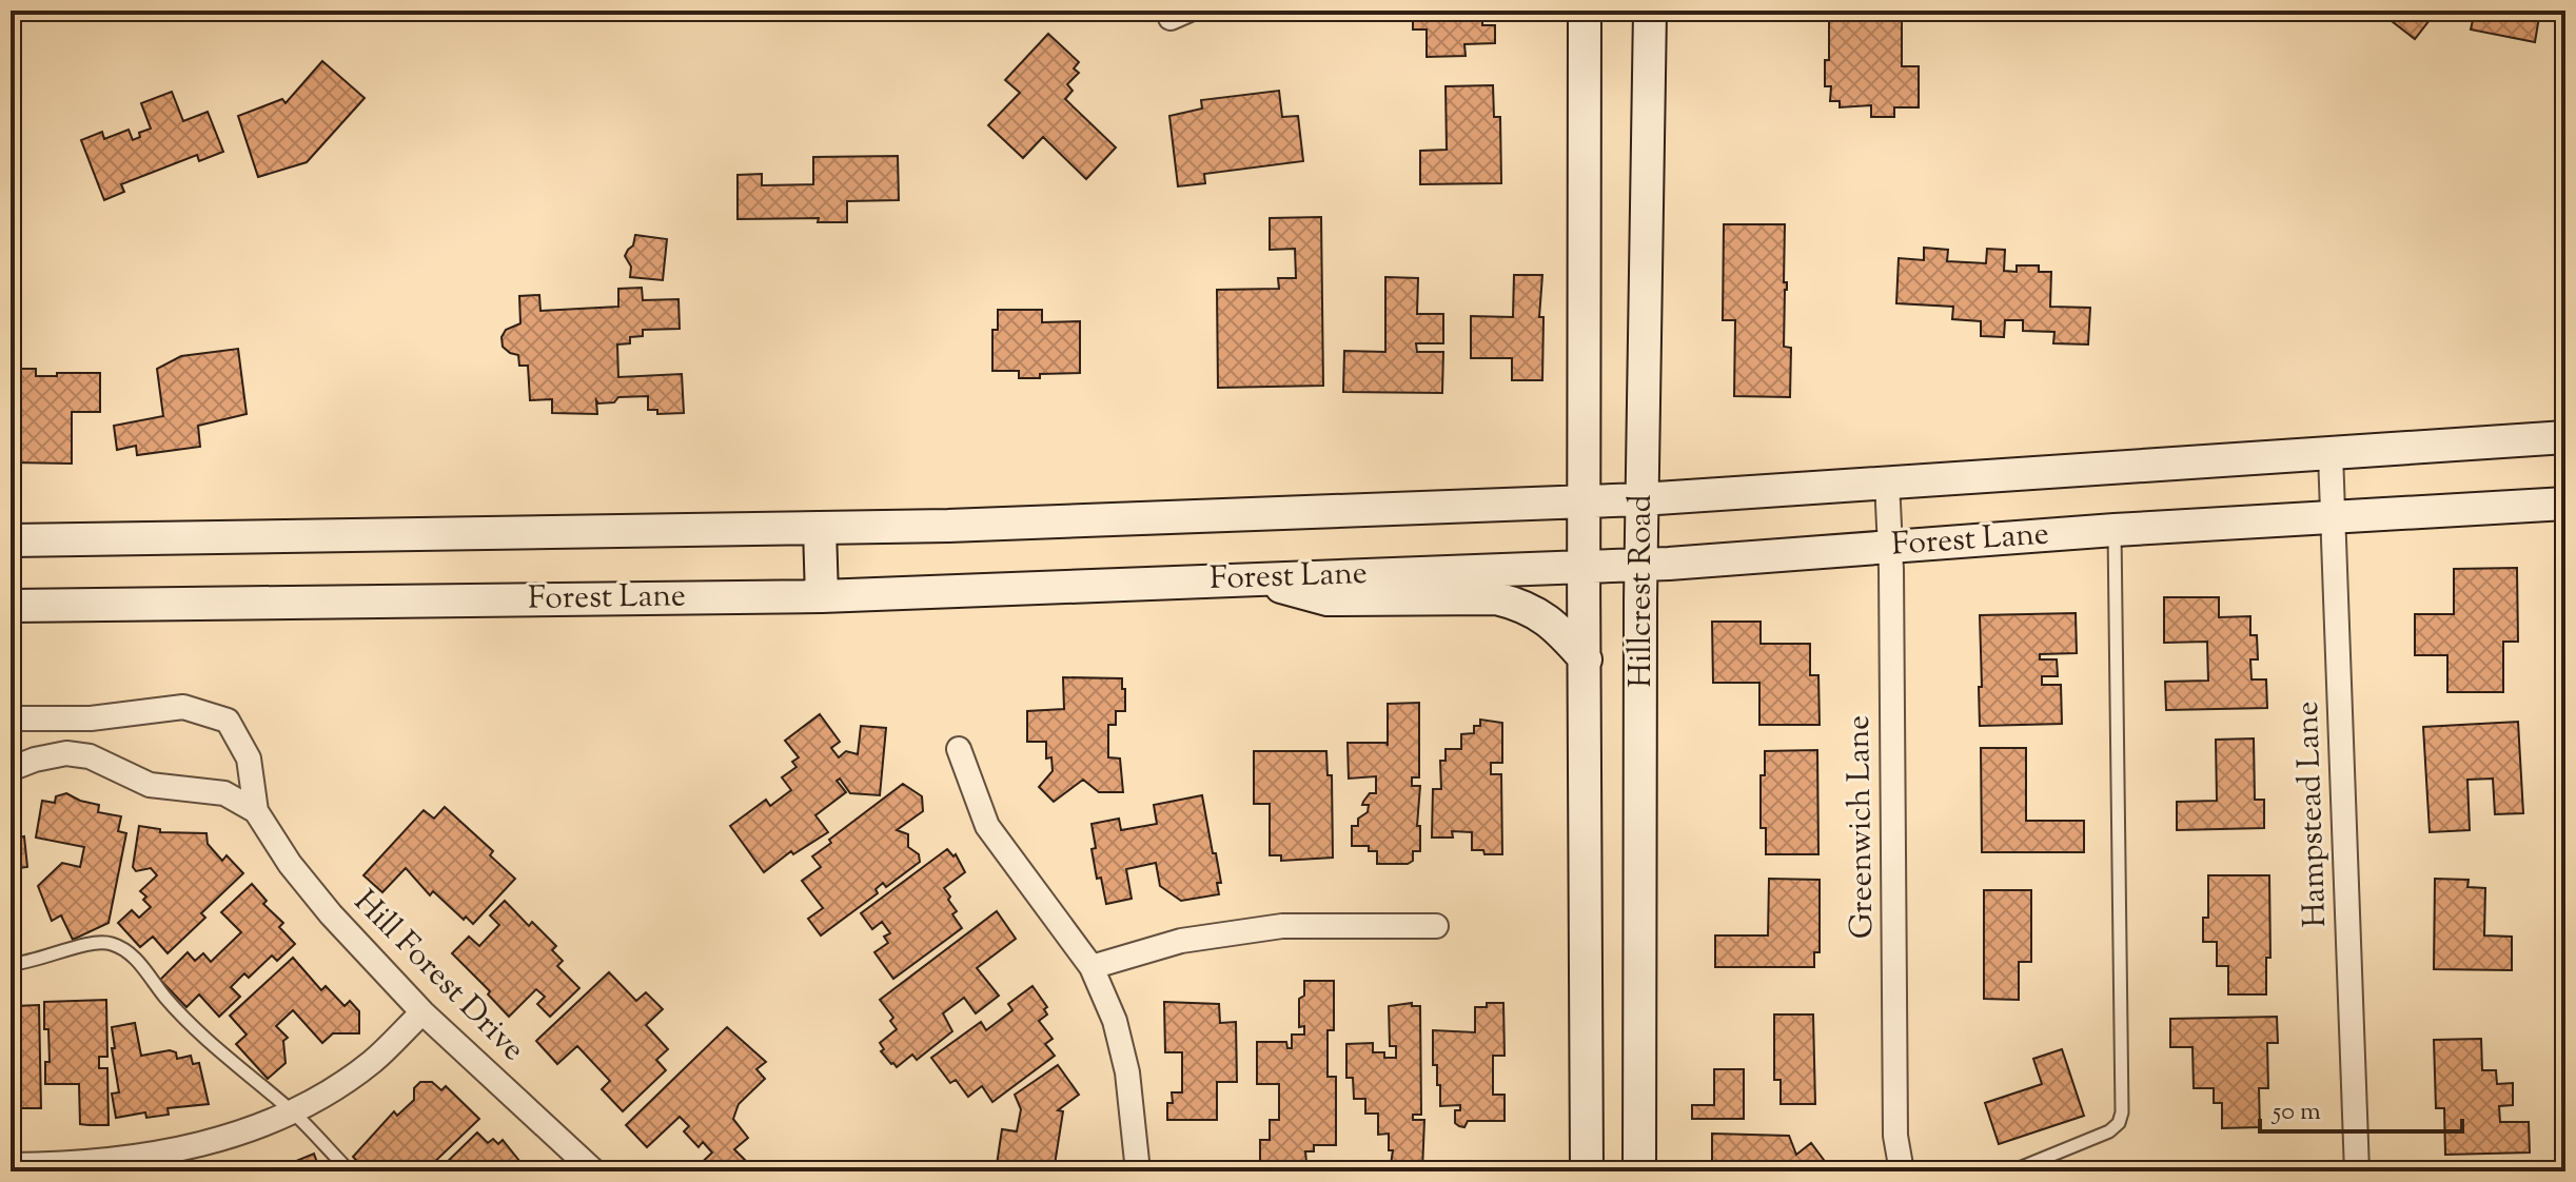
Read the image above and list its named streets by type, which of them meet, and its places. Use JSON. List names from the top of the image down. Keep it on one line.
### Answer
{"streets":{"main road":["Forest Lane","Hillcrest Road"],"street":["Hampstead Lane","Greenwich Lane","Hill Forest Drive"]},"crossings":[["Forest Lane","Hillcrest Road"],["Forest Lane","Hampstead Lane"],["Forest Lane","Greenwich Lane"]],"scale_bar":"50 m"}
